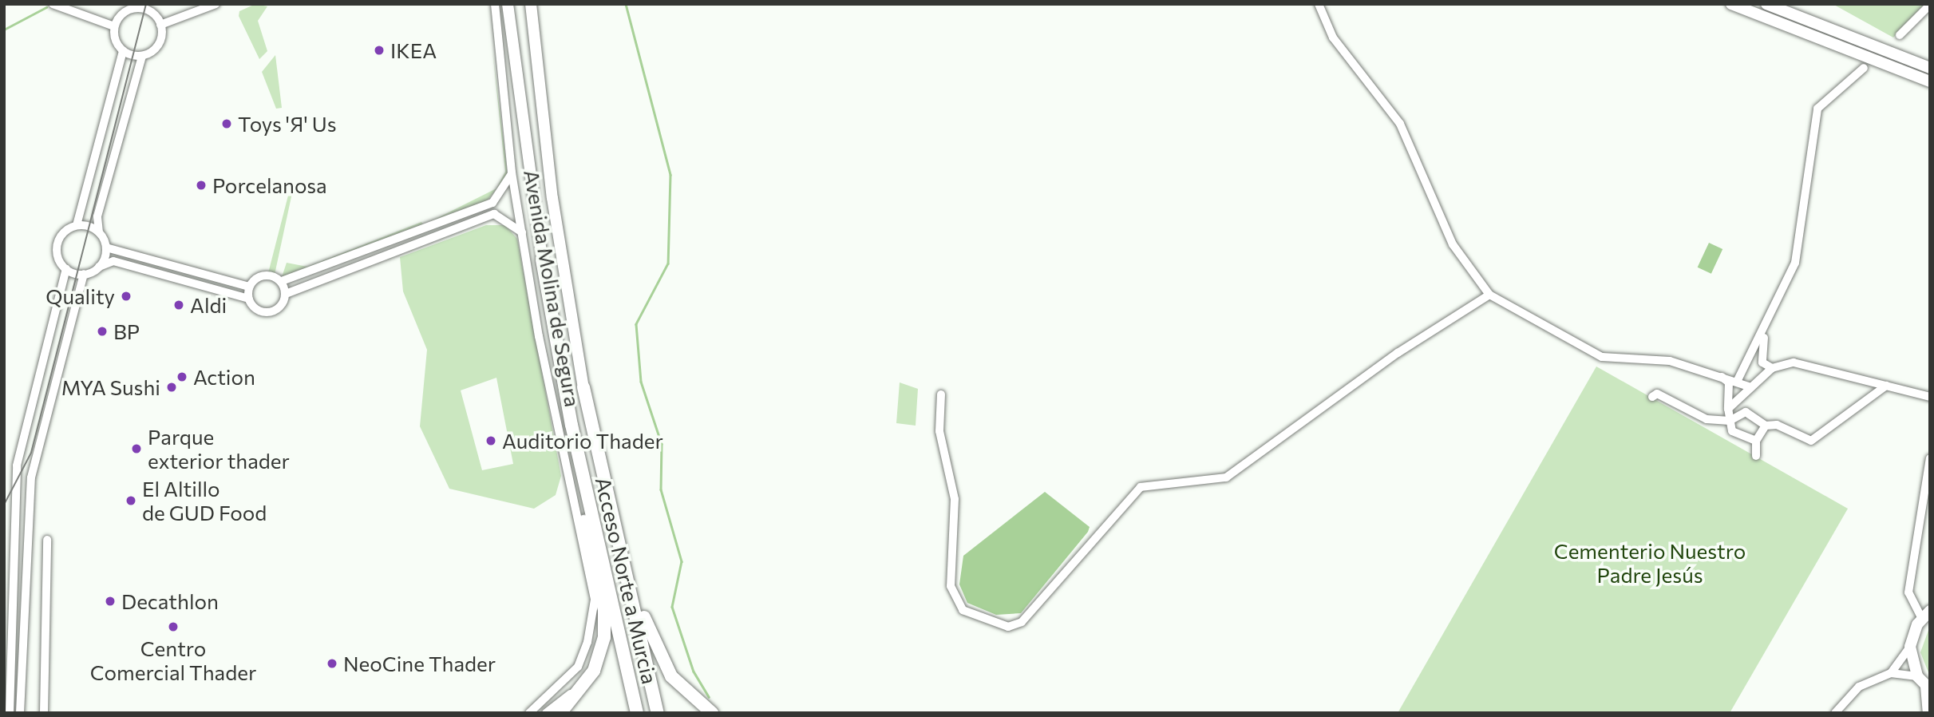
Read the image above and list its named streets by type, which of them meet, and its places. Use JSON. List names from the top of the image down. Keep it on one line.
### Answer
{"streets":{"highway":["Acceso Norte a Murcia"],"main road":["Avenida Molina de Segura"]},"crossings":[["Avenida Molina de Segura","Acceso Norte a Murcia"]],"parks":["Cementerio Nuestro Padre Jesús"],"places":["IKEA","Toys 'Я' Us","Porcelanosa","Quality","Aldi","BP","Action","MYA Sushi","Auditorio Thader","Parque exterior thader","El Altillo de GUD Food","Decathlon","Centro Comercial Thader","NeoCine Thader"]}
